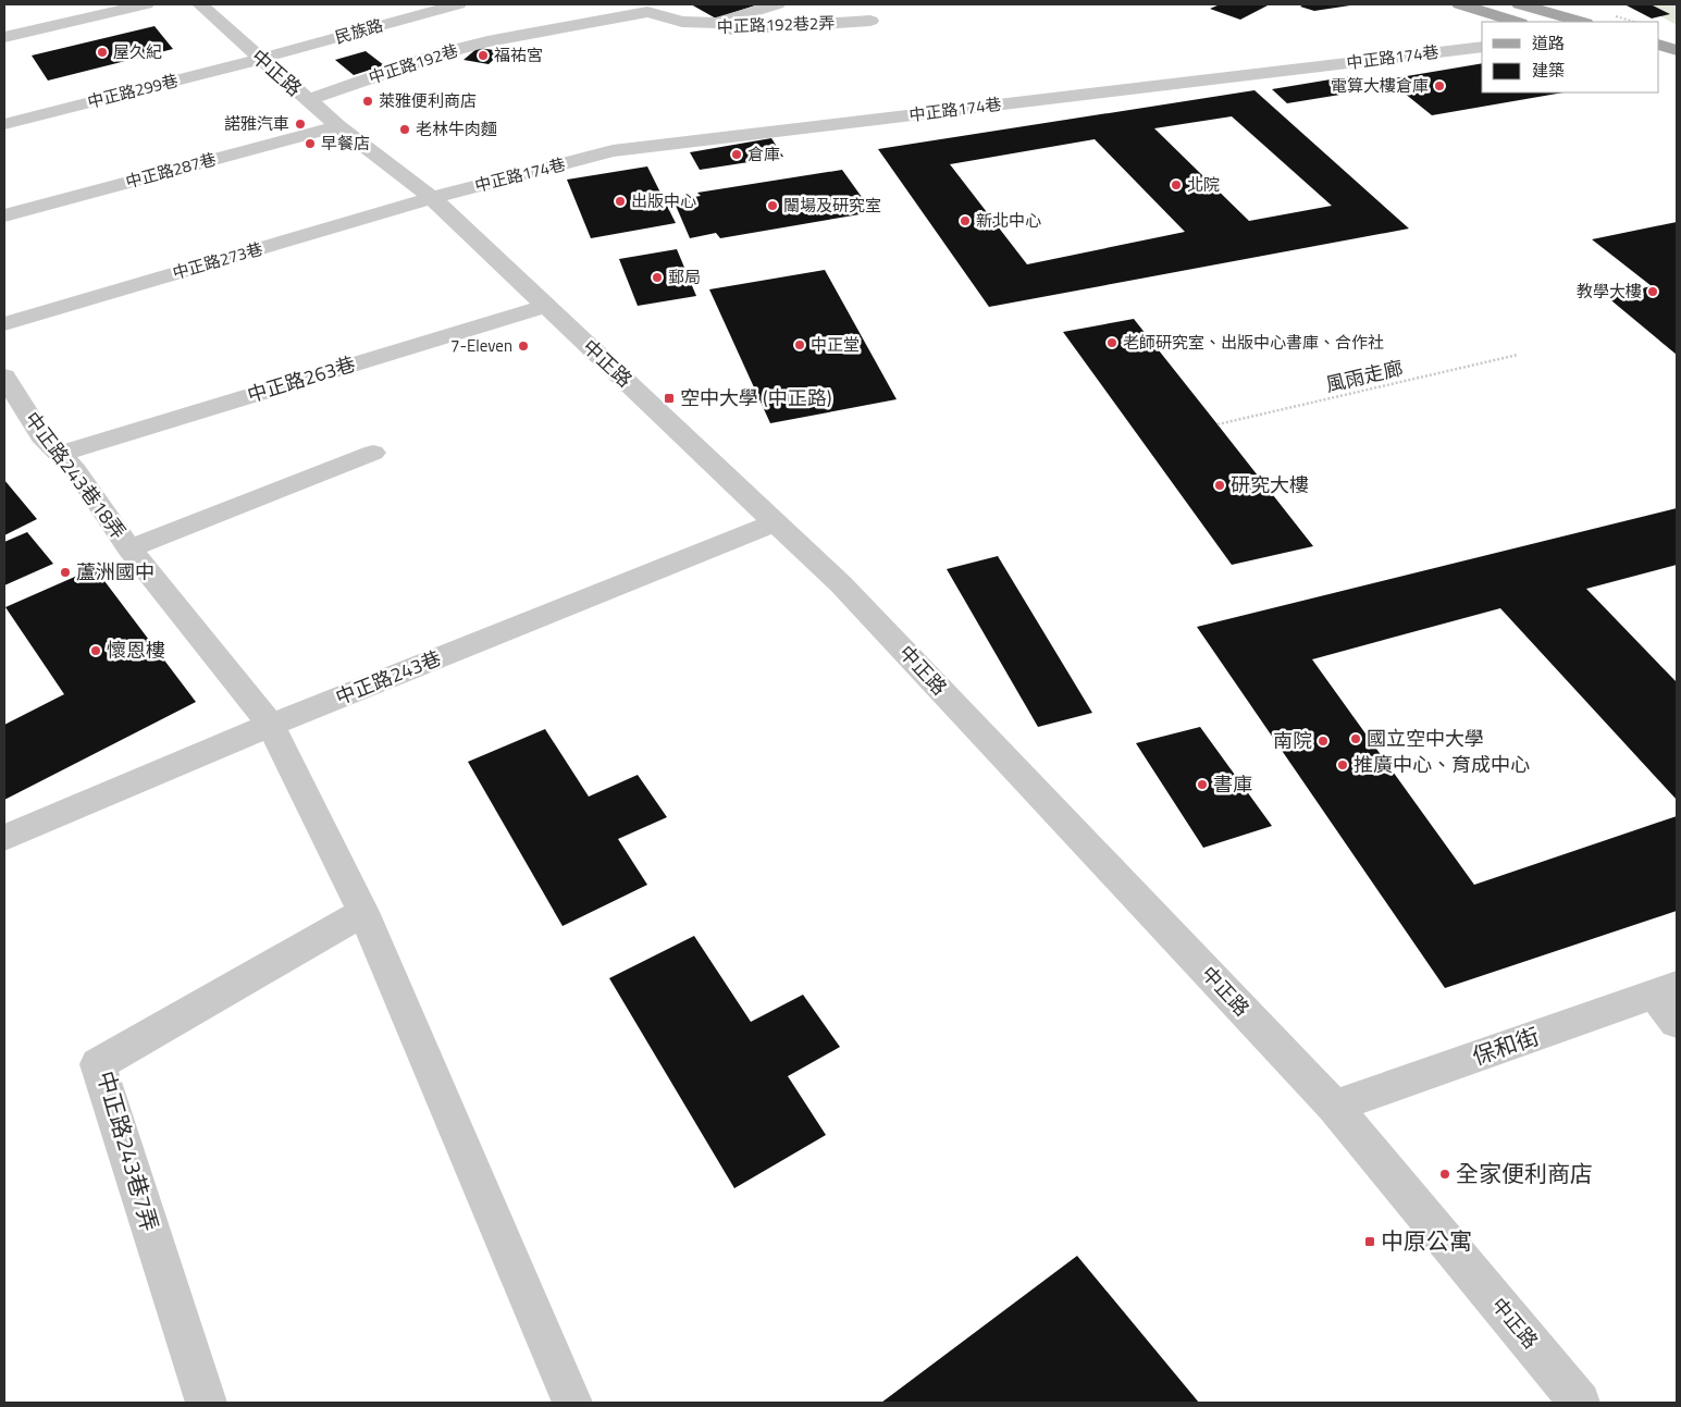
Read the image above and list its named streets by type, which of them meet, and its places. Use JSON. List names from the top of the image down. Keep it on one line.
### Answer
{"streets":{"street":["中正路192巷2弄","民族路","中正路174巷","中正路192巷","中正路","中正路299巷","中正路287巷","中正路273巷","中正路263巷","中正路243巷18弄","中正路243巷","保和街","中正路243巷7弄"],"path":["風雨走廊"]},"crossings":[["中正路192巷2弄","中正路192巷"],["民族路","中正路"],["民族路","中正路299巷"],["中正路174巷","中正路"],["中正路174巷","中正路273巷"],["中正路192巷","中正路"],["中正路","中正路299巷"],["中正路","中正路287巷"],["中正路","中正路273巷"],["中正路","中正路263巷"],["中正路","中正路243巷"],["中正路","保和街"],["中正路263巷","中正路243巷18弄"],["中正路243巷18弄","中正路243巷"]],"places":{"other":["屋久紀","福祐宮","電算大樓倉庫","萊雅便利商店","諾雅汽車","老林牛肉麵","早餐店","倉庫","北院","出版中心","闈場及研究室","新北中心","郵局","教學大樓","老師研究室、出版中心書庫、合作社","中正堂","7-Eleven","研究大樓","蘆洲國中","懷恩樓","國立空中大學","南院","推廣中心、育成中心","書庫","全家便利商店"],"transit":["空中大學 (中正路)","中原公寓"]},"legend":["道路","建築"]}
